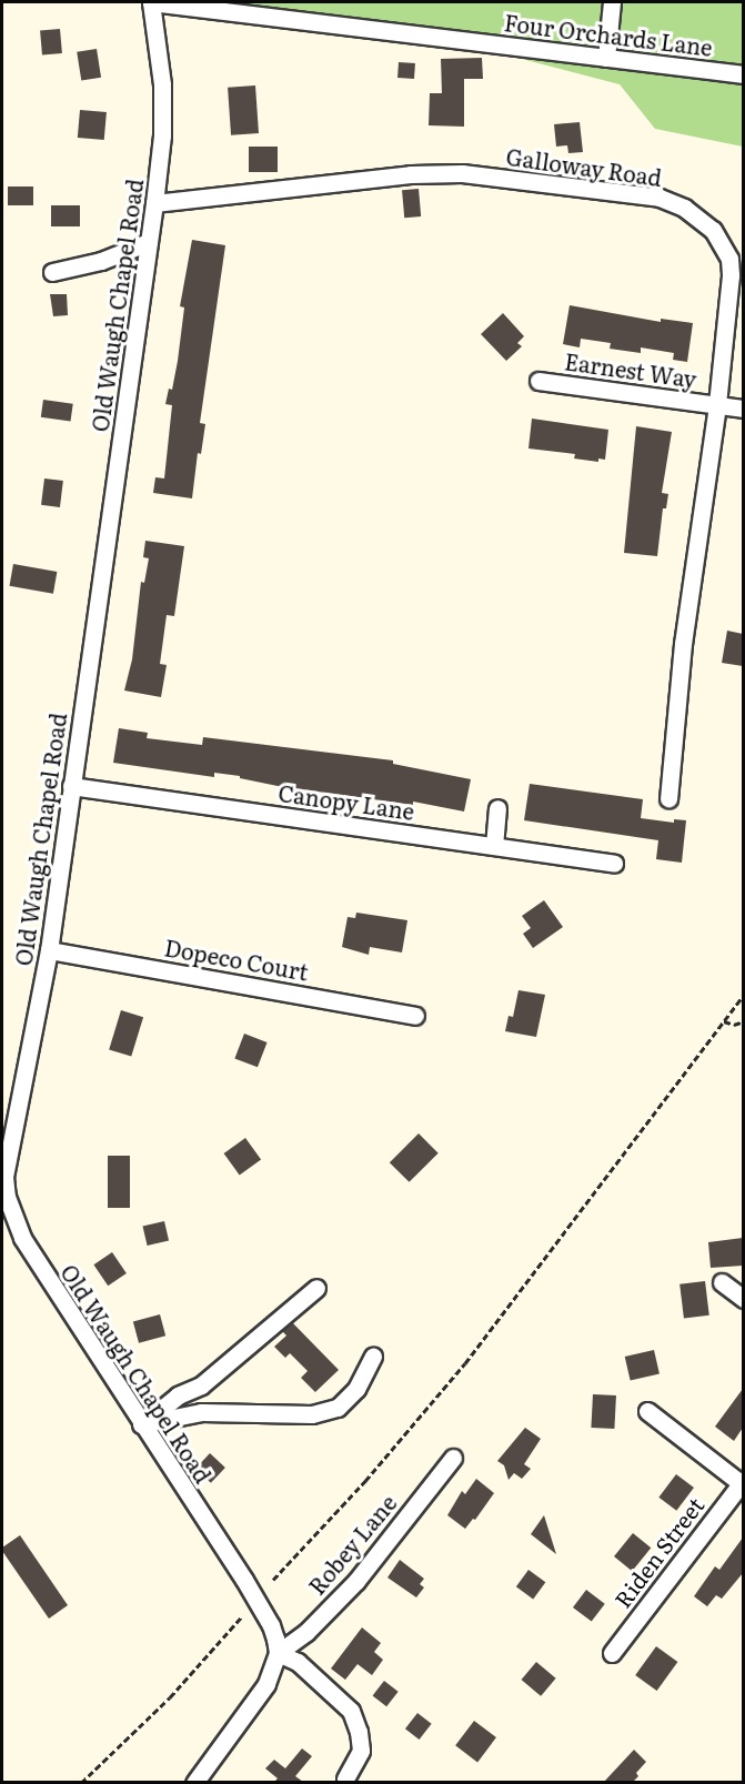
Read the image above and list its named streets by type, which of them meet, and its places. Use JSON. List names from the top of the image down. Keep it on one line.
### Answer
{"streets":{"street":["Four Orchards Lane","Galloway Road","Old Waugh Chapel Road","Earnest Way","Canopy Lane","Dopeco Court","Robey Lane","Riden Street"]},"crossings":[["Four Orchards Lane","Old Waugh Chapel Road"],["Galloway Road","Old Waugh Chapel Road"],["Galloway Road","Earnest Way"],["Old Waugh Chapel Road","Canopy Lane"],["Old Waugh Chapel Road","Dopeco Court"],["Old Waugh Chapel Road","Robey Lane"]]}
